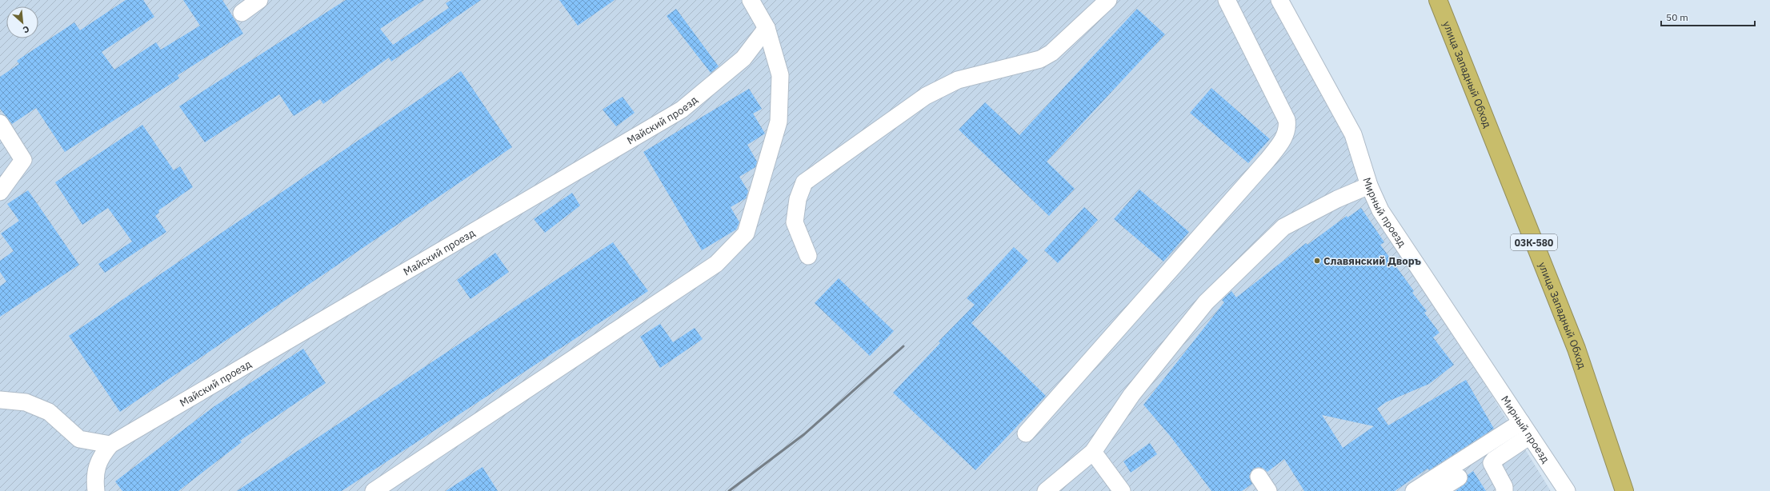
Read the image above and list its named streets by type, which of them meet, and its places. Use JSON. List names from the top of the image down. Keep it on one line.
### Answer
{"streets":{"highway":["улица Западный Обход","03К-580"],"street":["Майский проезд","Мирный проезд"]},"places":["Cлавянский Дворъ"],"scale_bar":"50 m","north":"bottom right"}
